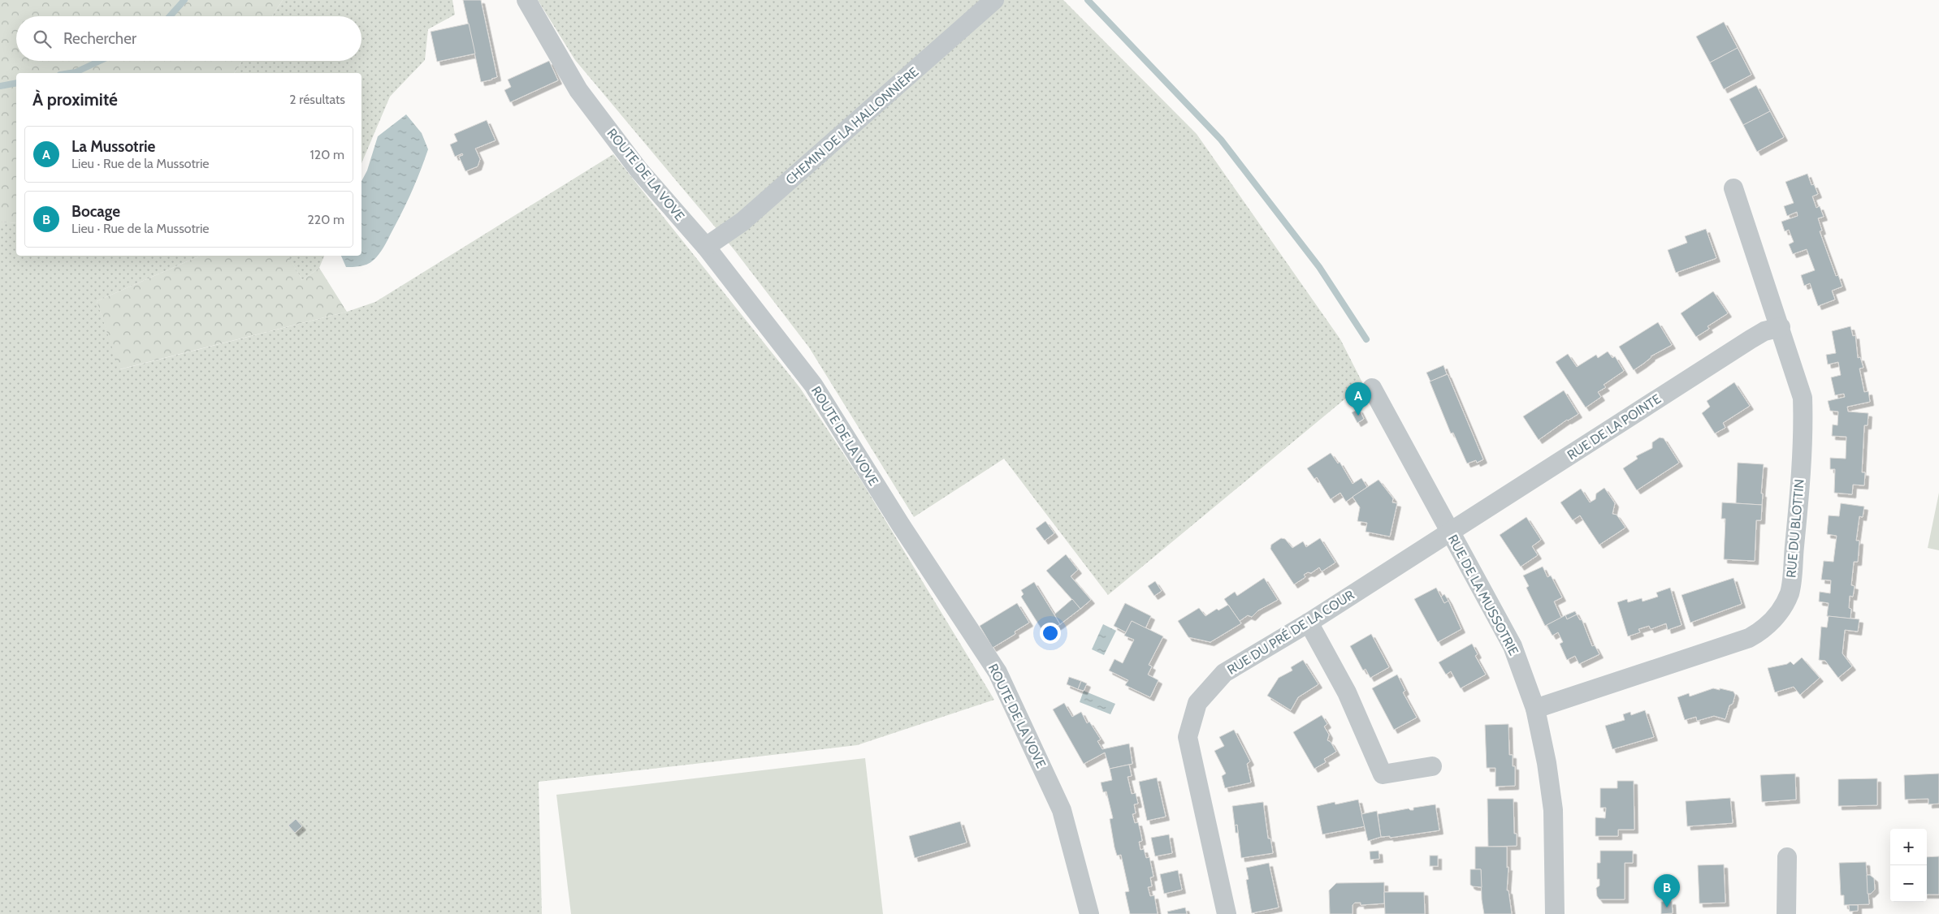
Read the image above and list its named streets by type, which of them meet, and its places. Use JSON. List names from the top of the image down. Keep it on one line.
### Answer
{"streets":{"street":["CHEMIN DE LA HALLONNIÈRE","ROUTE DE LA VOVE","RUE DE LA POINTE","RUE DU BLOTTIN","RUE DE LA MUSSOTRIE","RUE DU PRÉ DE LA COUR"]},"crossings":[["CHEMIN DE LA HALLONNIÈRE","ROUTE DE LA VOVE"],["RUE DE LA POINTE","RUE DU BLOTTIN"],["RUE DE LA POINTE","RUE DE LA MUSSOTRIE"],["RUE DE LA POINTE","RUE DU PRÉ DE LA COUR"],["RUE DU BLOTTIN","RUE DE LA MUSSOTRIE"],["RUE DE LA MUSSOTRIE","RUE DU PRÉ DE LA COUR"]],"page":{"search":"Rechercher","heading":["À proximité","2 résultats"],"list":[{"mark":"A","name":"La Mussotrie","note":"Lieu · Rue de la Mussotrie","value":"120 m"},{"mark":"B","name":"Bocage","note":"Lieu · Rue de la Mussotrie","value":"220 m"}],"pins":["A","B"],"map_buttons":["+","−"]}}
